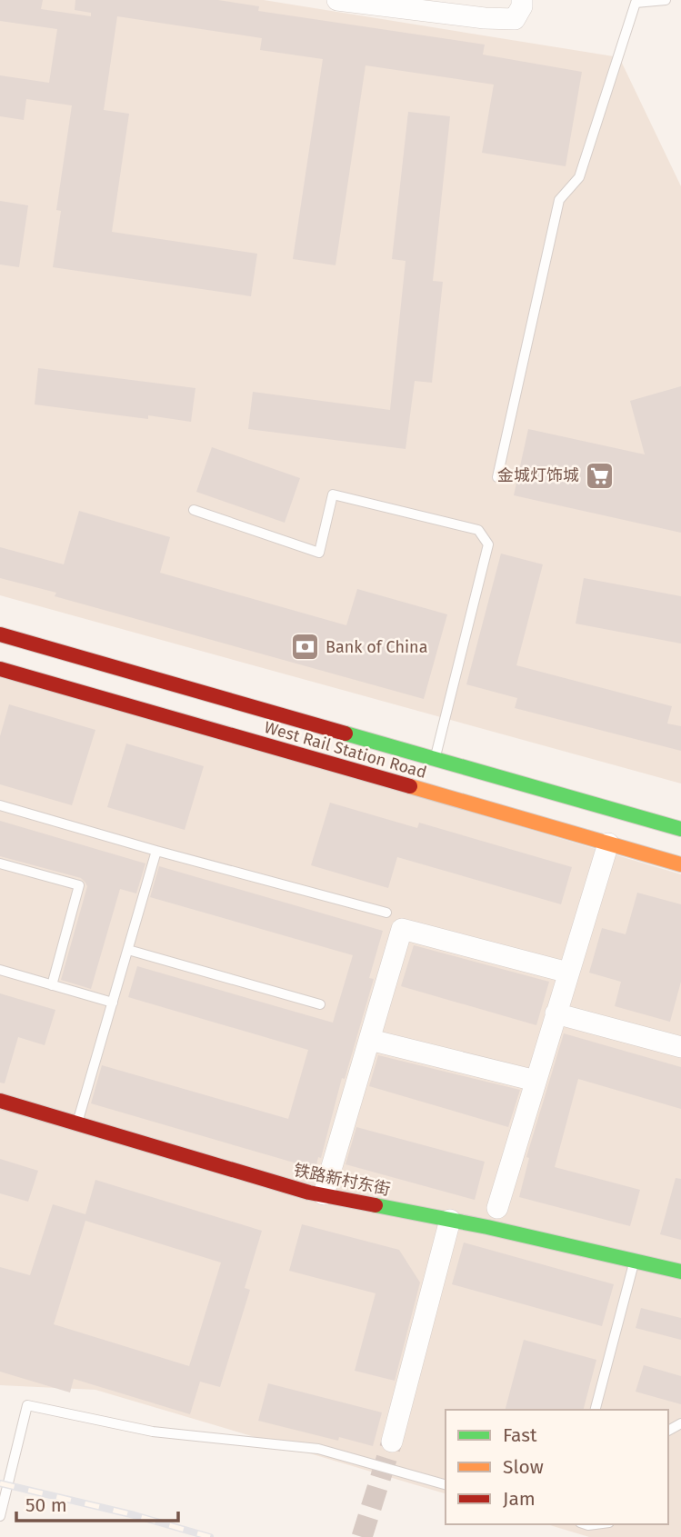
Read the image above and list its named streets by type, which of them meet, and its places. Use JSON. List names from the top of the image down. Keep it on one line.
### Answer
{"streets":{"main road":["West Rail Station Road","铁路新村东街"]},"places":{"supermarket":["金城灯饰城"],"bank":["Bank of China"]},"legend":["Fast","Slow","Jam"],"scale_bar":"50 m"}
